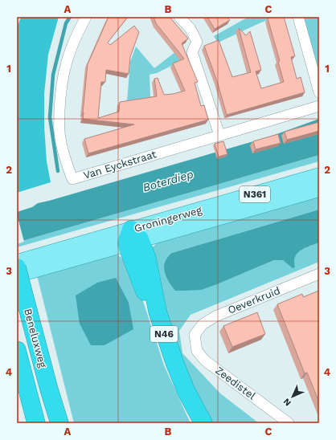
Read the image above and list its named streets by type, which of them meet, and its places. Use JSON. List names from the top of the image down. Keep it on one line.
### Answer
{"streets":{"highway":["N46","Beneluxweg"],"main road":["N361","Groningerweg"],"street":["Van Eyckstraat","Oeverkruid","Zeedistel"]},"crossings":[["Groningerweg","N46"],["Groningerweg","Beneluxweg"],["Oeverkruid","Zeedistel"]],"water":["Boterdiep"],"north":"bottom left","grid":{"columns":["A","B","C"],"rows":["1","2","3","4"]}}
